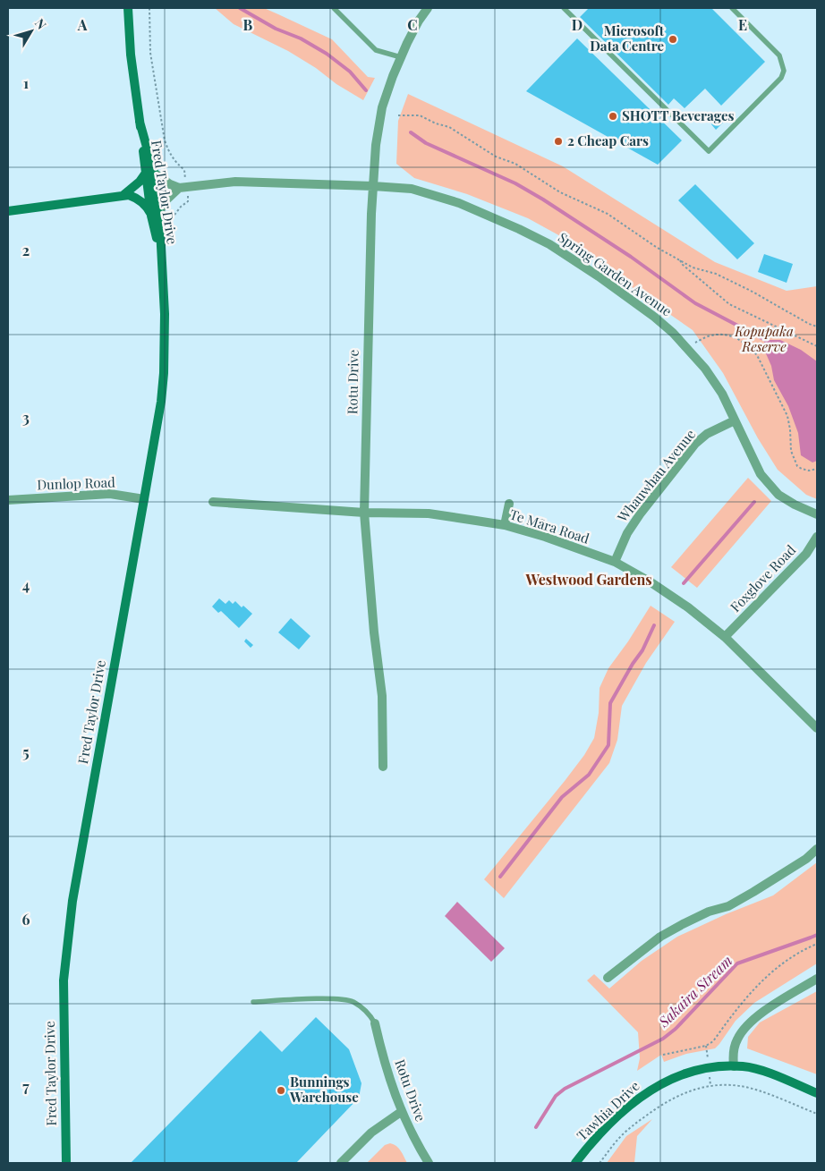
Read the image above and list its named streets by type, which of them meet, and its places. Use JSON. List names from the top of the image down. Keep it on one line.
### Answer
{"streets":{"main road":["Fred Taylor Drive","Tawhia Drive"],"street":["Spring Garden Avenue","Rotu Drive","Whauwhau Avenue","Dunlop Road","Te Māra Road","Foxglove Road"]},"crossings":[["Fred Taylor Drive","Dunlop Road"],["Spring Garden Avenue","Rotu Drive"],["Spring Garden Avenue","Whauwhau Avenue"],["Rotu Drive","Te Māra Road"],["Whauwhau Avenue","Te Māra Road"],["Te Māra Road","Foxglove Road"]],"districts":["Westwood Gardens"],"water":["Sakaira Stream"],"parks":["Kopupaka Reserve"],"places":["Microsoft Data Centre","SHOTT Beverages","2 Cheap Cars","Bunnings Warehouse"],"north":"top right","grid":{"columns":["A","B","C","D","E"],"rows":["1","2","3","4","5","6","7"]}}
